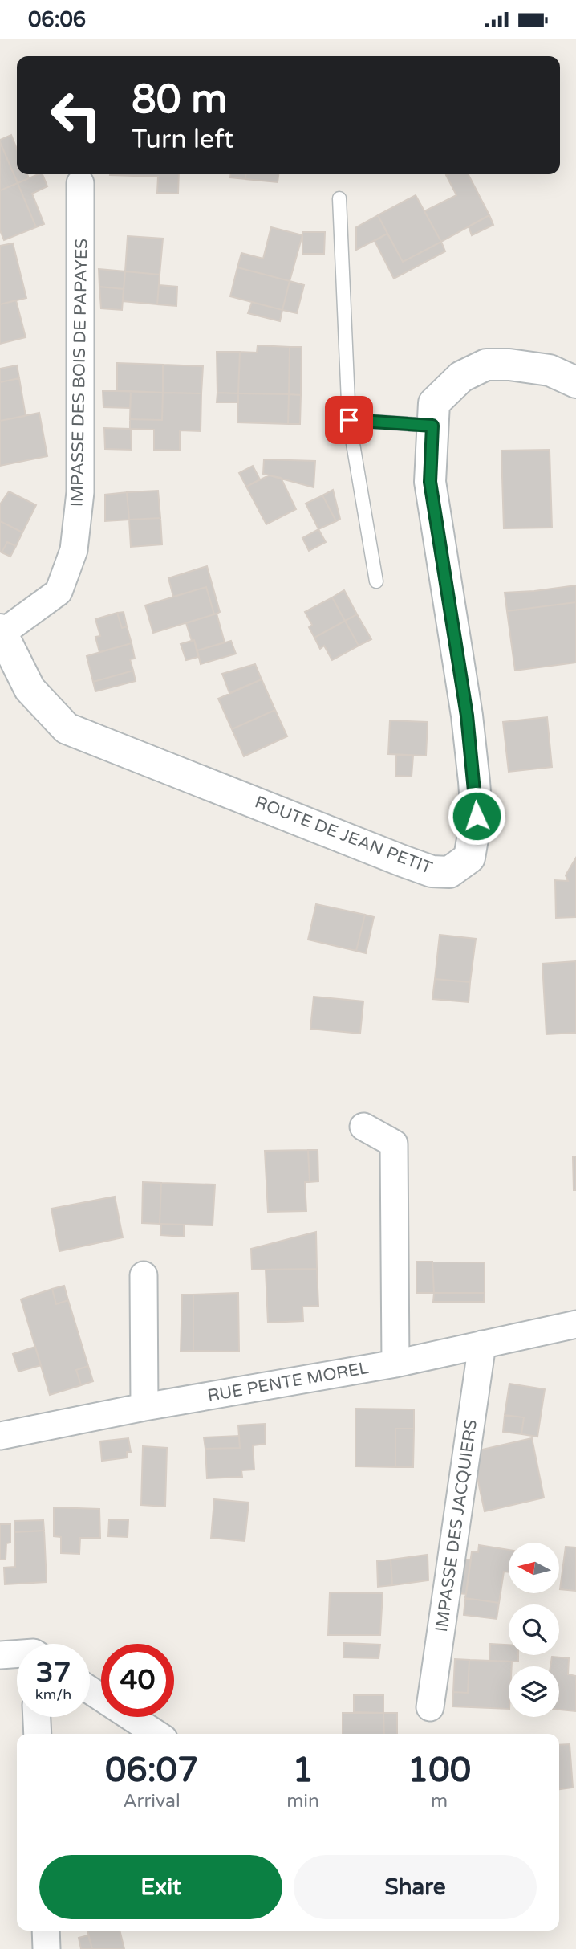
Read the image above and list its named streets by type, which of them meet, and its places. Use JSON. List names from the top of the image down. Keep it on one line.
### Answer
{"streets":{"street":["IMPASSE DES BOIS DE PAPAYES","ROUTE DE JEAN PETIT","RUE PENTE MOREL","IMPASSE DES JACQUIERS"]},"crossings":[["IMPASSE DES BOIS DE PAPAYES","ROUTE DE JEAN PETIT"],["RUE PENTE MOREL","IMPASSE DES JACQUIERS"]],"north":"left","page":{"status":"06:06","turn":["80 m","Turn left"],"speed":"37 km/h","limit":"40","eta":["06:07","Arrival","1","min","100","m"],"buttons":["Exit","Share"]}}
